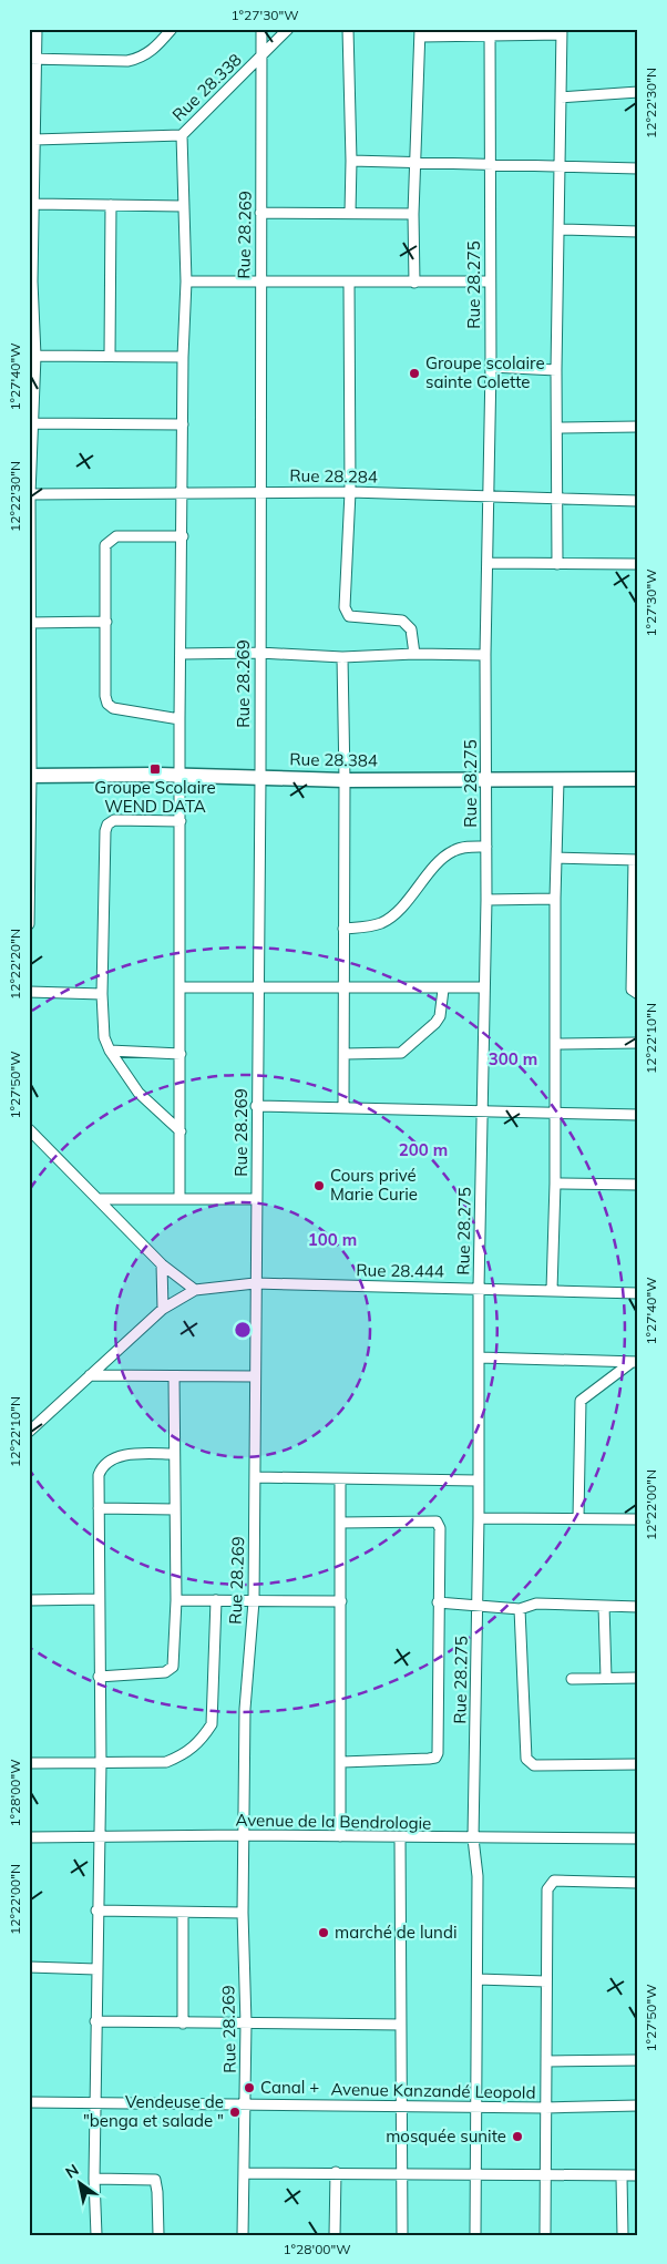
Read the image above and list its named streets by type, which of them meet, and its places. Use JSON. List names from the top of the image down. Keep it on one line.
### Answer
{"streets":{"street":["Rue 28.338","Rue 28.269","Rue 28.275","Rue 28.284","Rue 28.384","Rue 28.444","Avenue de la Bendrologie","Avenue Kanzandé Leopold"]},"crossings":[["Rue 28.338","Rue 28.269"],["Rue 28.269","Rue 28.284"],["Rue 28.269","Rue 28.384"],["Rue 28.269","Rue 28.444"],["Rue 28.269","Avenue de la Bendrologie"],["Rue 28.269","Avenue Kanzandé Leopold"],["Rue 28.275","Rue 28.284"],["Rue 28.275","Rue 28.384"],["Rue 28.275","Rue 28.444"],["Rue 28.275","Avenue de la Bendrologie"],["Rue 28.275","Avenue Kanzandé Leopold"]],"places":{"other":["Groupe scolaire sainte Colette","Cours privé Marie Curie","marché de lundi","Canal +","Vendeuse de \"benga et salade \"","mosquée sunite"],"transit":["Groupe Scolaire WEND DATA"]},"north":"top left","coordinates":["1°27'30\"W","12°22'30\"N","1°27'40\"W","12°22'20\"N","12°22'10\"N","1°27'50\"W","12°22'00\"N","1°28'00\"W"],"rings":["300 m","200 m","100 m"]}
